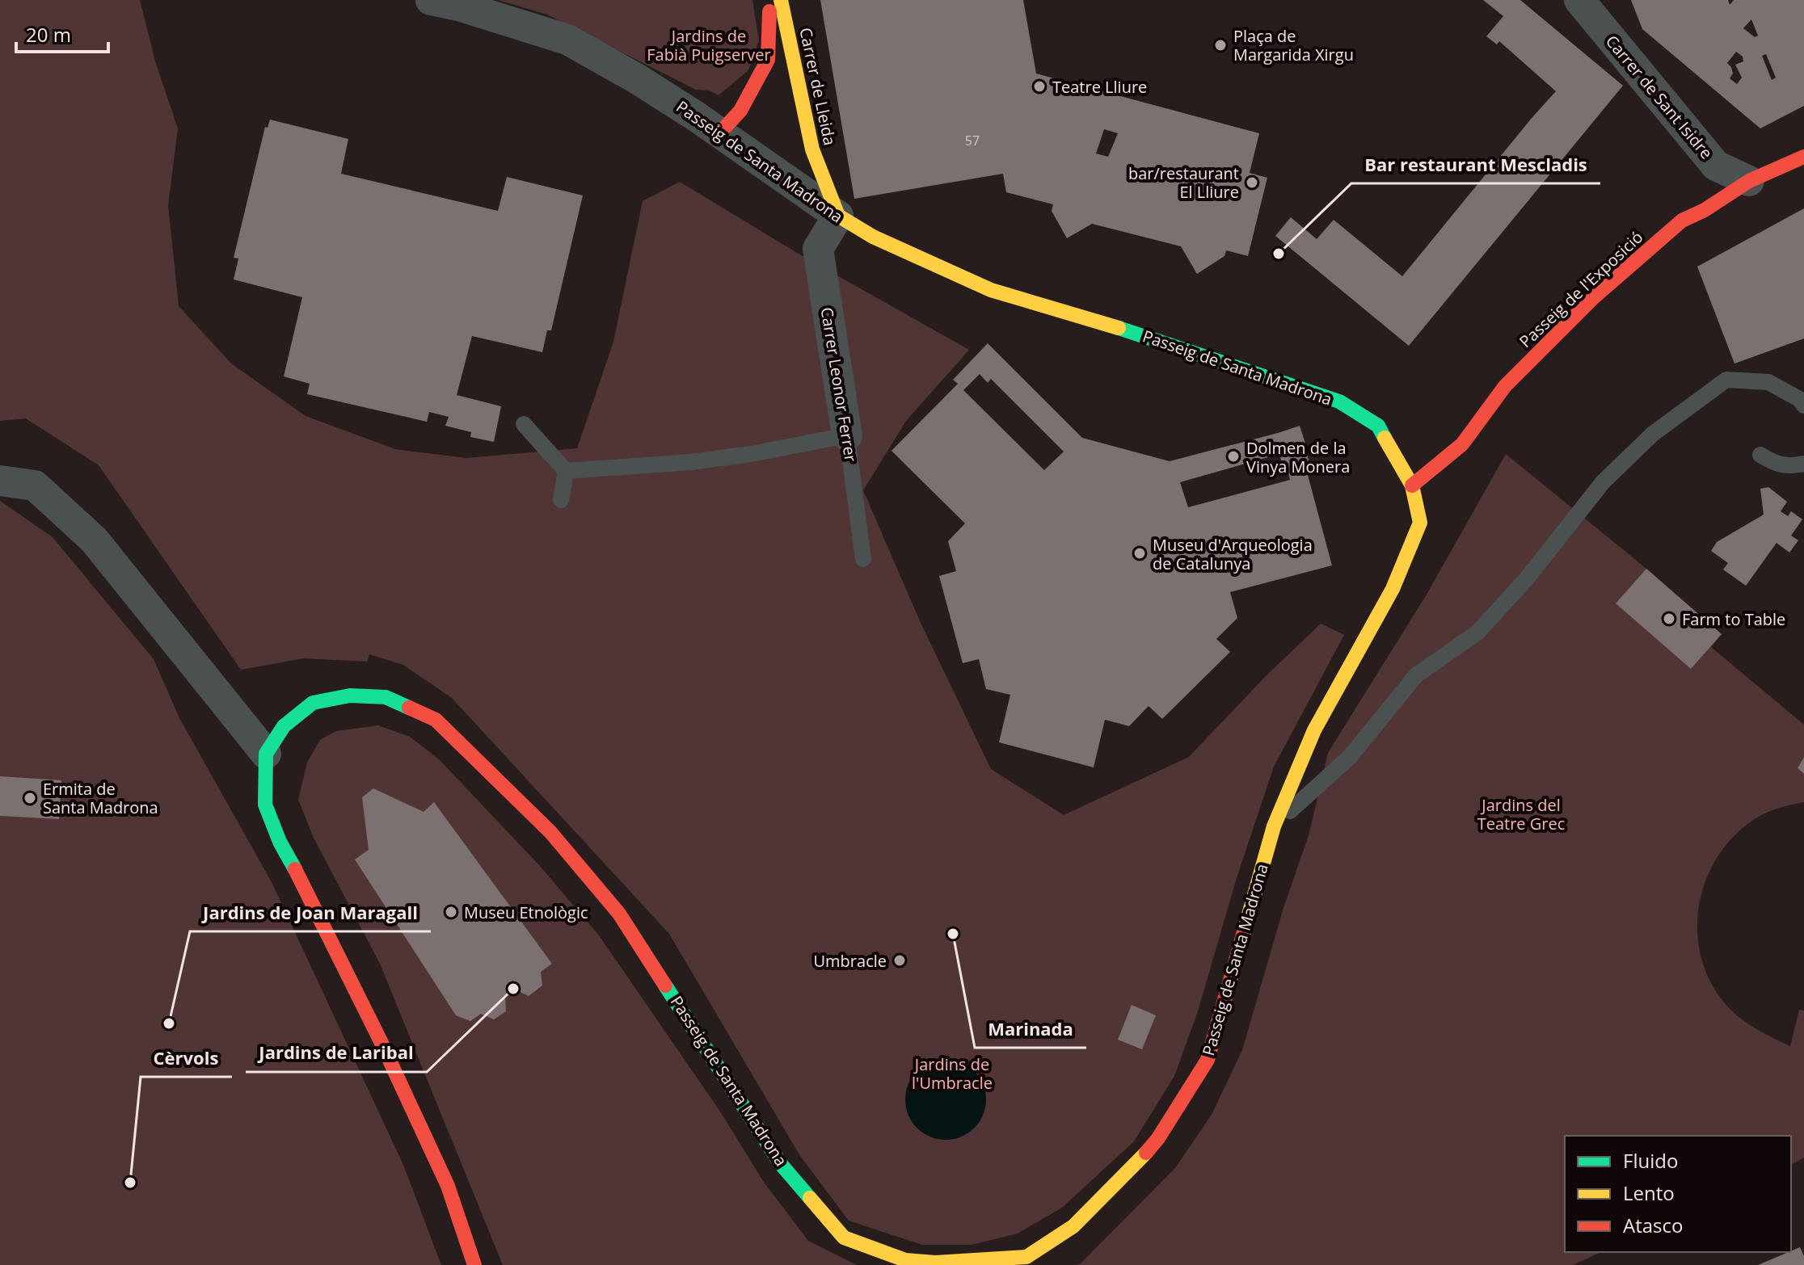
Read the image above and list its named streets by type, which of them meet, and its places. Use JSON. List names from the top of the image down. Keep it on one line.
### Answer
{"streets":{"street":["Carrer de Lleida","Carrer de Sant Isidre","Passeig de Santa Madrona","Passeig de l'Exposició","Carrer Leonor Ferrer"]},"crossings":[["Carrer de Lleida","Passeig de Santa Madrona"],["Carrer de Lleida","Carrer Leonor Ferrer"],["Carrer de Sant Isidre","Passeig de l'Exposició"],["Passeig de Santa Madrona","Passeig de l'Exposició"],["Passeig de Santa Madrona","Carrer Leonor Ferrer"]],"parks":["Jardins de Fabià Puigserver","Jardins del Teatre Grec","Jardins de l'Umbracle"],"places":["Plaça de Margarida Xirgu","Teatre Lliure","bar/restaurant El Lliure","Bar restaurant Mescladis","Dolmen de la Vinya Monera","Museu d'Arqueologia de Catalunya","Farm to Table","Ermita de Santa Madrona","Museu Etnològic","Marinada","Umbracle","Jardins de Laribal","Jardins de Joan Maragall","Cèrvols"],"house_numbers":["57"],"legend":["Fluido","Lento","Atasco"],"scale_bar":"20 m"}
